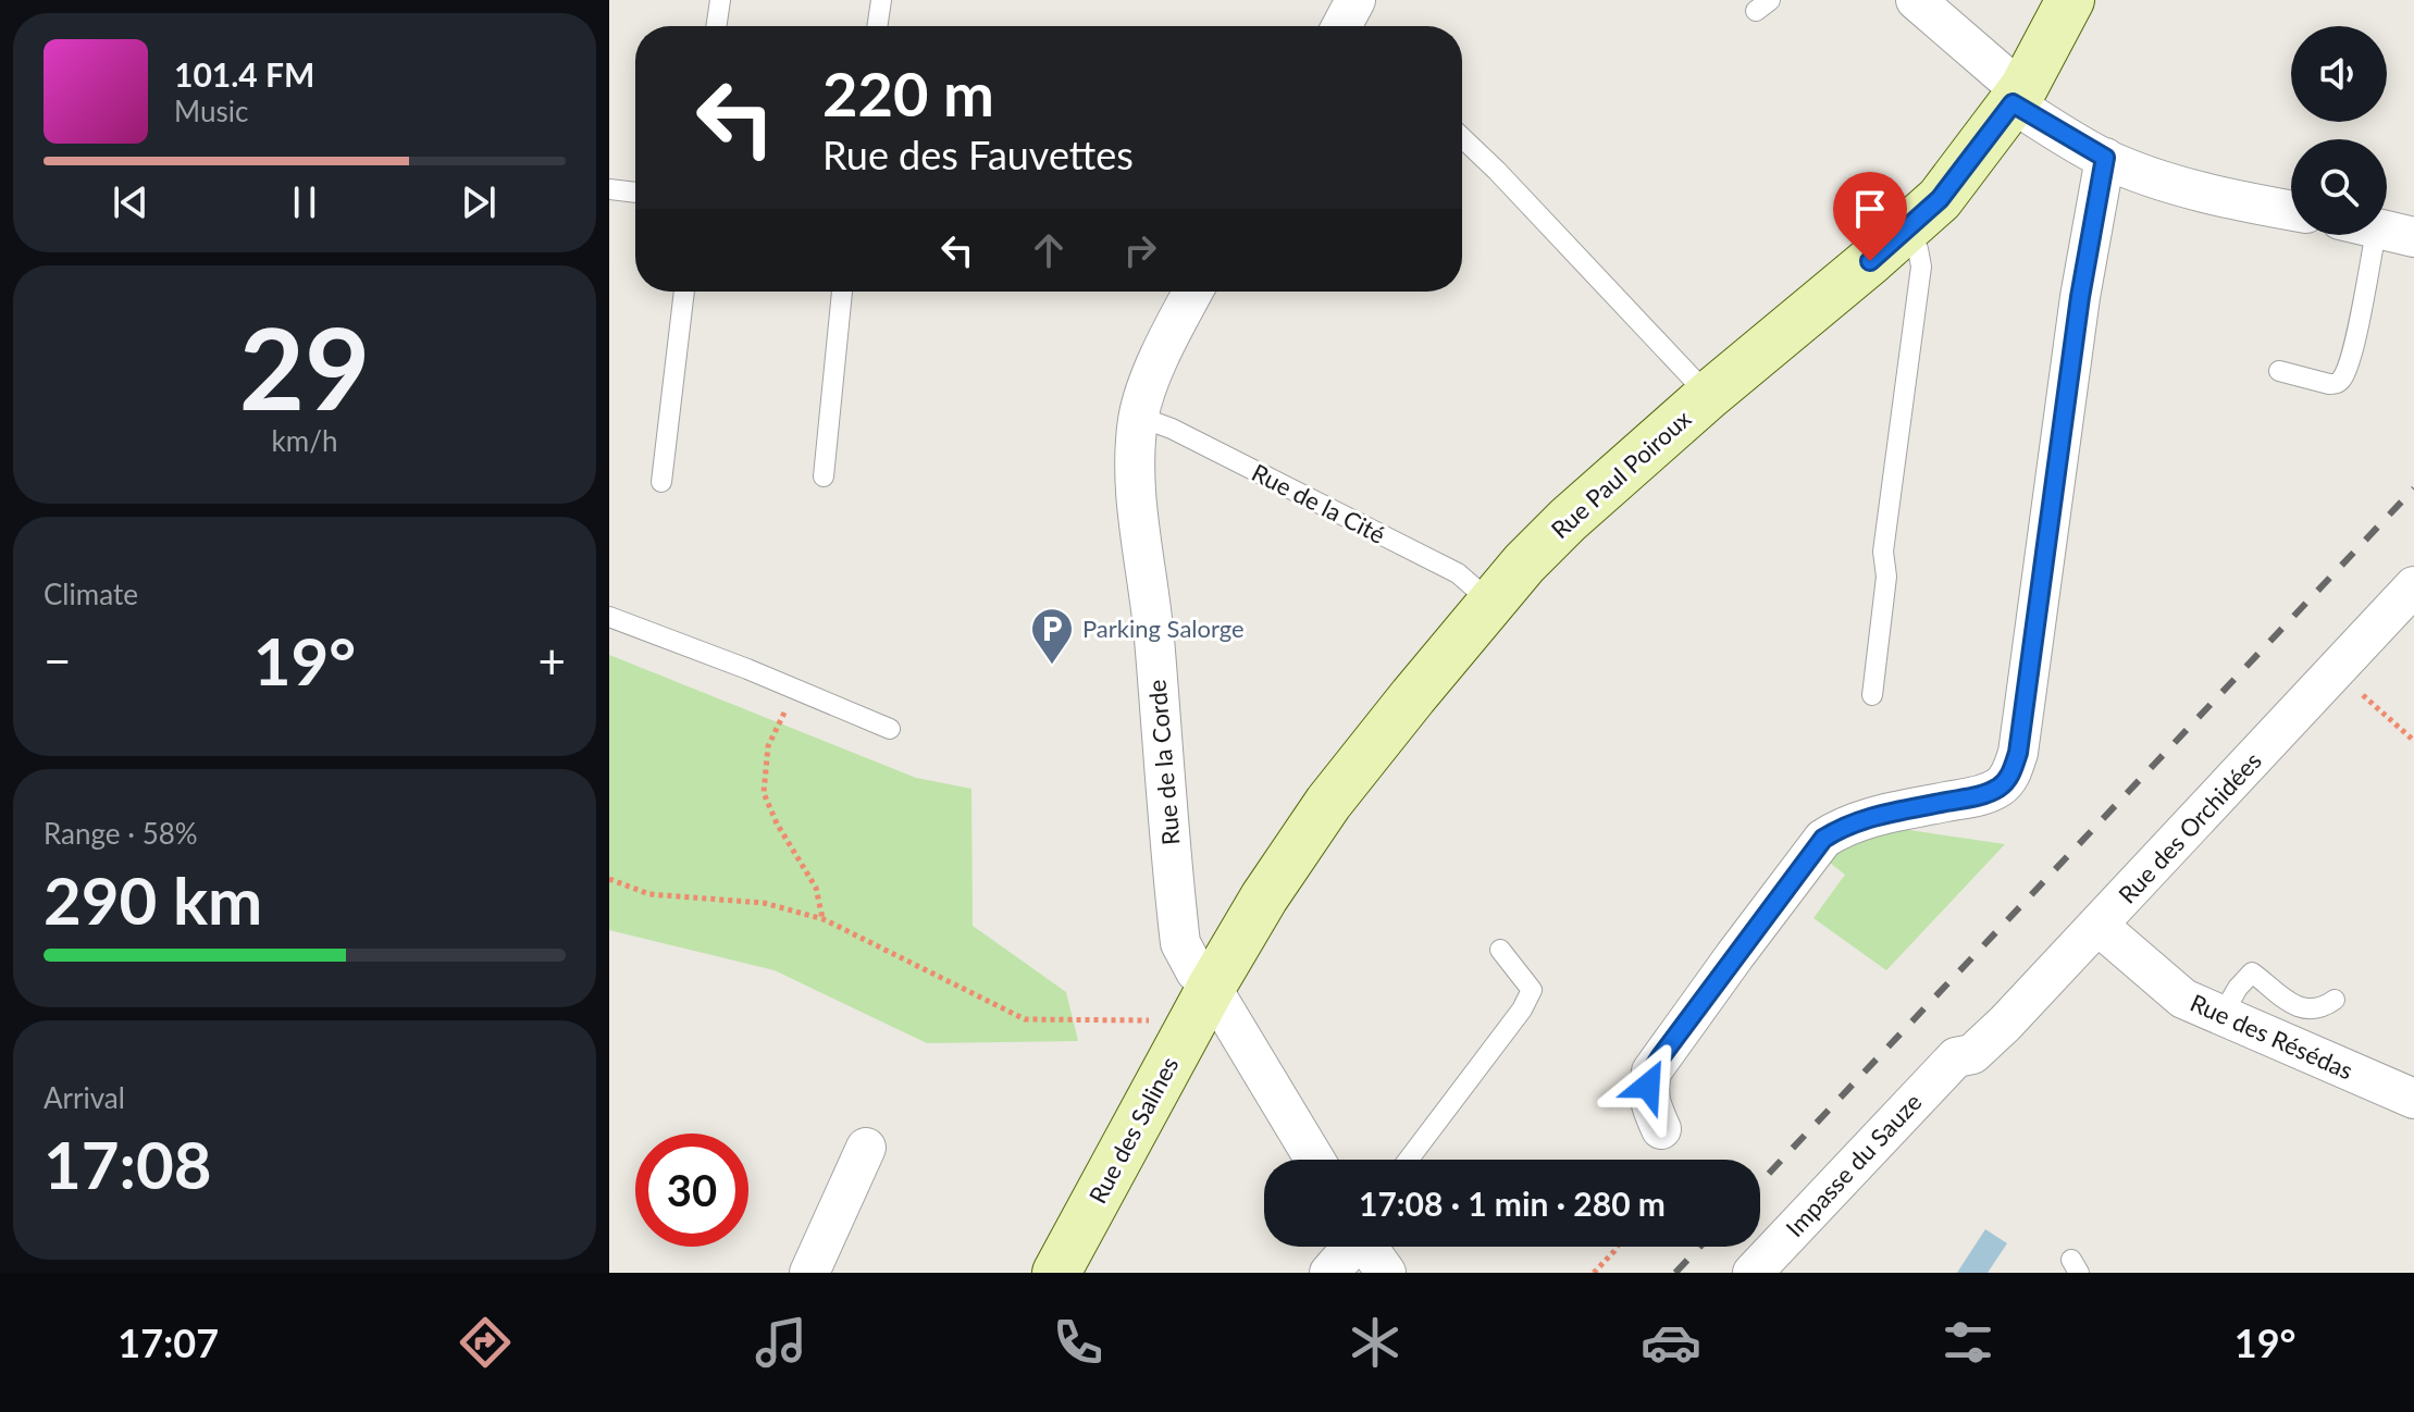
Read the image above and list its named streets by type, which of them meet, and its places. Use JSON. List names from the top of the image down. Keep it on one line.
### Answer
{"streets":{"street":["Rue Paul Poiroux","Rue de la Corde","Rue des Orchidées","Rue des Résédas","Rue des Salines","Impasse du Sauze"],"lane":["Rue de la Cité"]},"crossings":[["Rue Paul Poiroux","Rue de la Cité"],["Rue Paul Poiroux","Rue de la Corde"],["Rue Paul Poiroux","Rue des Salines"],["Rue de la Cité","Rue de la Corde"],["Rue de la Corde","Rue des Salines"],["Rue des Orchidées","Rue des Résédas"],["Rue des Orchidées","Impasse du Sauze"]],"places":{"parking":["Parking Salorge"]},"page":{"turn":["220 m","Rue des Fauvettes"],"song":["101.4 FM","Music"],"tile":[["29","km/h"],"Climate",["Range · 58%","290 km"],["Arrival","17:08"]],"heat":["−","19°","+"],"limit":"30","trip":"17:08 · 1 min · 280 m","tabs":["17:07","19°"]}}
